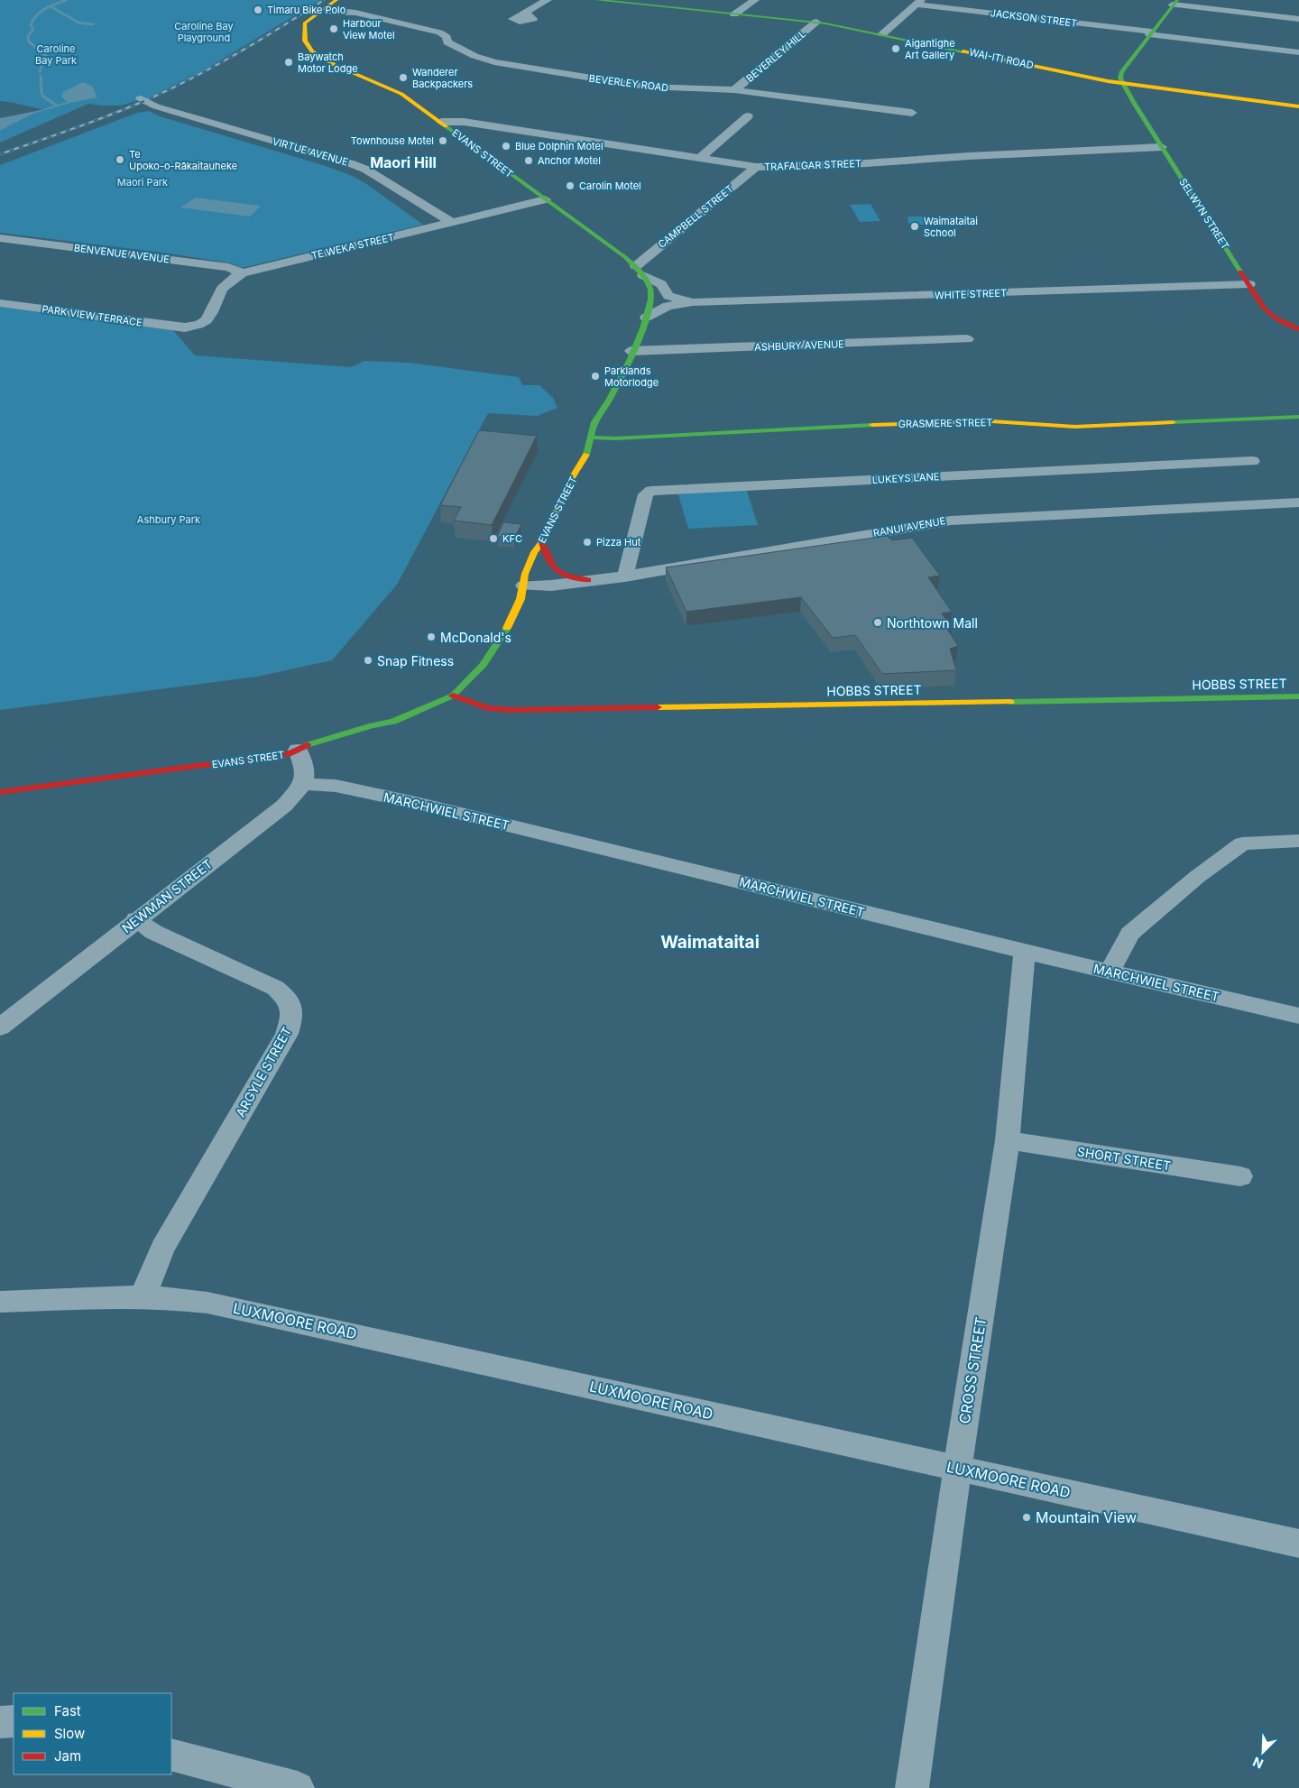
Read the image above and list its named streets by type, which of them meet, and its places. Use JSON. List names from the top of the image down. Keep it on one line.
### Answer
{"streets":{"main road":["WAI-ITI ROAD","EVANS STREET","SELWYN STREET","GRASMERE STREET","HOBBS STREET"],"street":["JACKSON STREET","BEVERLEY HILL","BEVERLEY ROAD","VIRTUE AVENUE","TRAFALGAR STREET","CAMPBELL STREET","TE WEKA STREET","BENVENUE AVENUE","WHITE STREET","PARK VIEW TERRACE","ASHBURY AVENUE","LUKEYS LANE","RANUI AVENUE","MARCHWIEL STREET","NEWMAN STREET","ARGYLE STREET","SHORT STREET","LUXMOORE ROAD","CROSS STREET"]},"crossings":[["BEVERLEY HILL","WAI-ITI ROAD"],["BEVERLEY HILL","BEVERLEY ROAD"],["WAI-ITI ROAD","SELWYN STREET"],["VIRTUE AVENUE","TE WEKA STREET"],["EVANS STREET","TRAFALGAR STREET"],["EVANS STREET","CAMPBELL STREET"],["EVANS STREET","TE WEKA STREET"],["EVANS STREET","WHITE STREET"],["EVANS STREET","ASHBURY AVENUE"],["EVANS STREET","GRASMERE STREET"],["EVANS STREET","RANUI AVENUE"],["EVANS STREET","HOBBS STREET"],["TRAFALGAR STREET","SELWYN STREET"],["TRAFALGAR STREET","CAMPBELL STREET"],["SELWYN STREET","WHITE STREET"],["CAMPBELL STREET","WHITE STREET"],["TE WEKA STREET","BENVENUE AVENUE"],["TE WEKA STREET","PARK VIEW TERRACE"],["LUKEYS LANE","RANUI AVENUE"],["MARCHWIEL STREET","NEWMAN STREET"],["MARCHWIEL STREET","CROSS STREET"],["NEWMAN STREET","ARGYLE STREET"],["ARGYLE STREET","LUXMOORE ROAD"],["SHORT STREET","CROSS STREET"],["LUXMOORE ROAD","CROSS STREET"]],"districts":["Maori Hill","Waimataitai"],"parks":["Caroline Bay Playground","Caroline Bay Park","Maori Park","Ashbury Park"],"places":["Timaru Bike Polo","Harbour View Motel","Aigantighe Art Gallery","Baywatch Motor Lodge","Wanderer Backpackers","Townhouse Motel","Blue Dolphin Motel","Te Upoko-o-Rākaitauheke","Anchor Motel","Carolin Motel","Waimataitai School","Parklands Motorlodge","KFC","Pizza Hut","Northtown Mall","McDonald's","Snap Fitness","Mountain View"],"legend":["Fast","Slow","Jam"],"north":"bottom left"}
